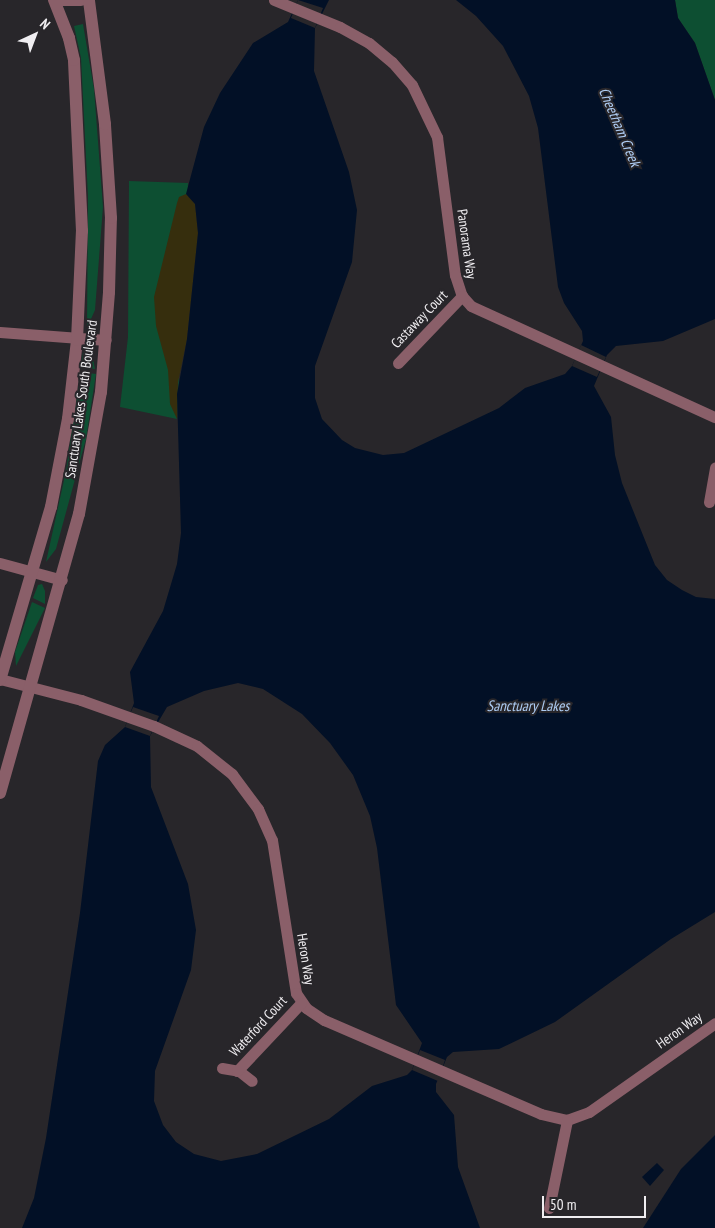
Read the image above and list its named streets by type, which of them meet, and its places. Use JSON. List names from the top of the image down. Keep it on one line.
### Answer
{"streets":{"street":["Panorama Way","Castaway Court","Sanctuary Lakes South Boulevard","Heron Way","Waterford Court"]},"crossings":[["Panorama Way","Castaway Court"],["Sanctuary Lakes South Boulevard","Heron Way"],["Heron Way","Waterford Court"]],"water":["Cheetham Creek","Sanctuary Lakes"],"scale_bar":"50 m","north":"top right"}
